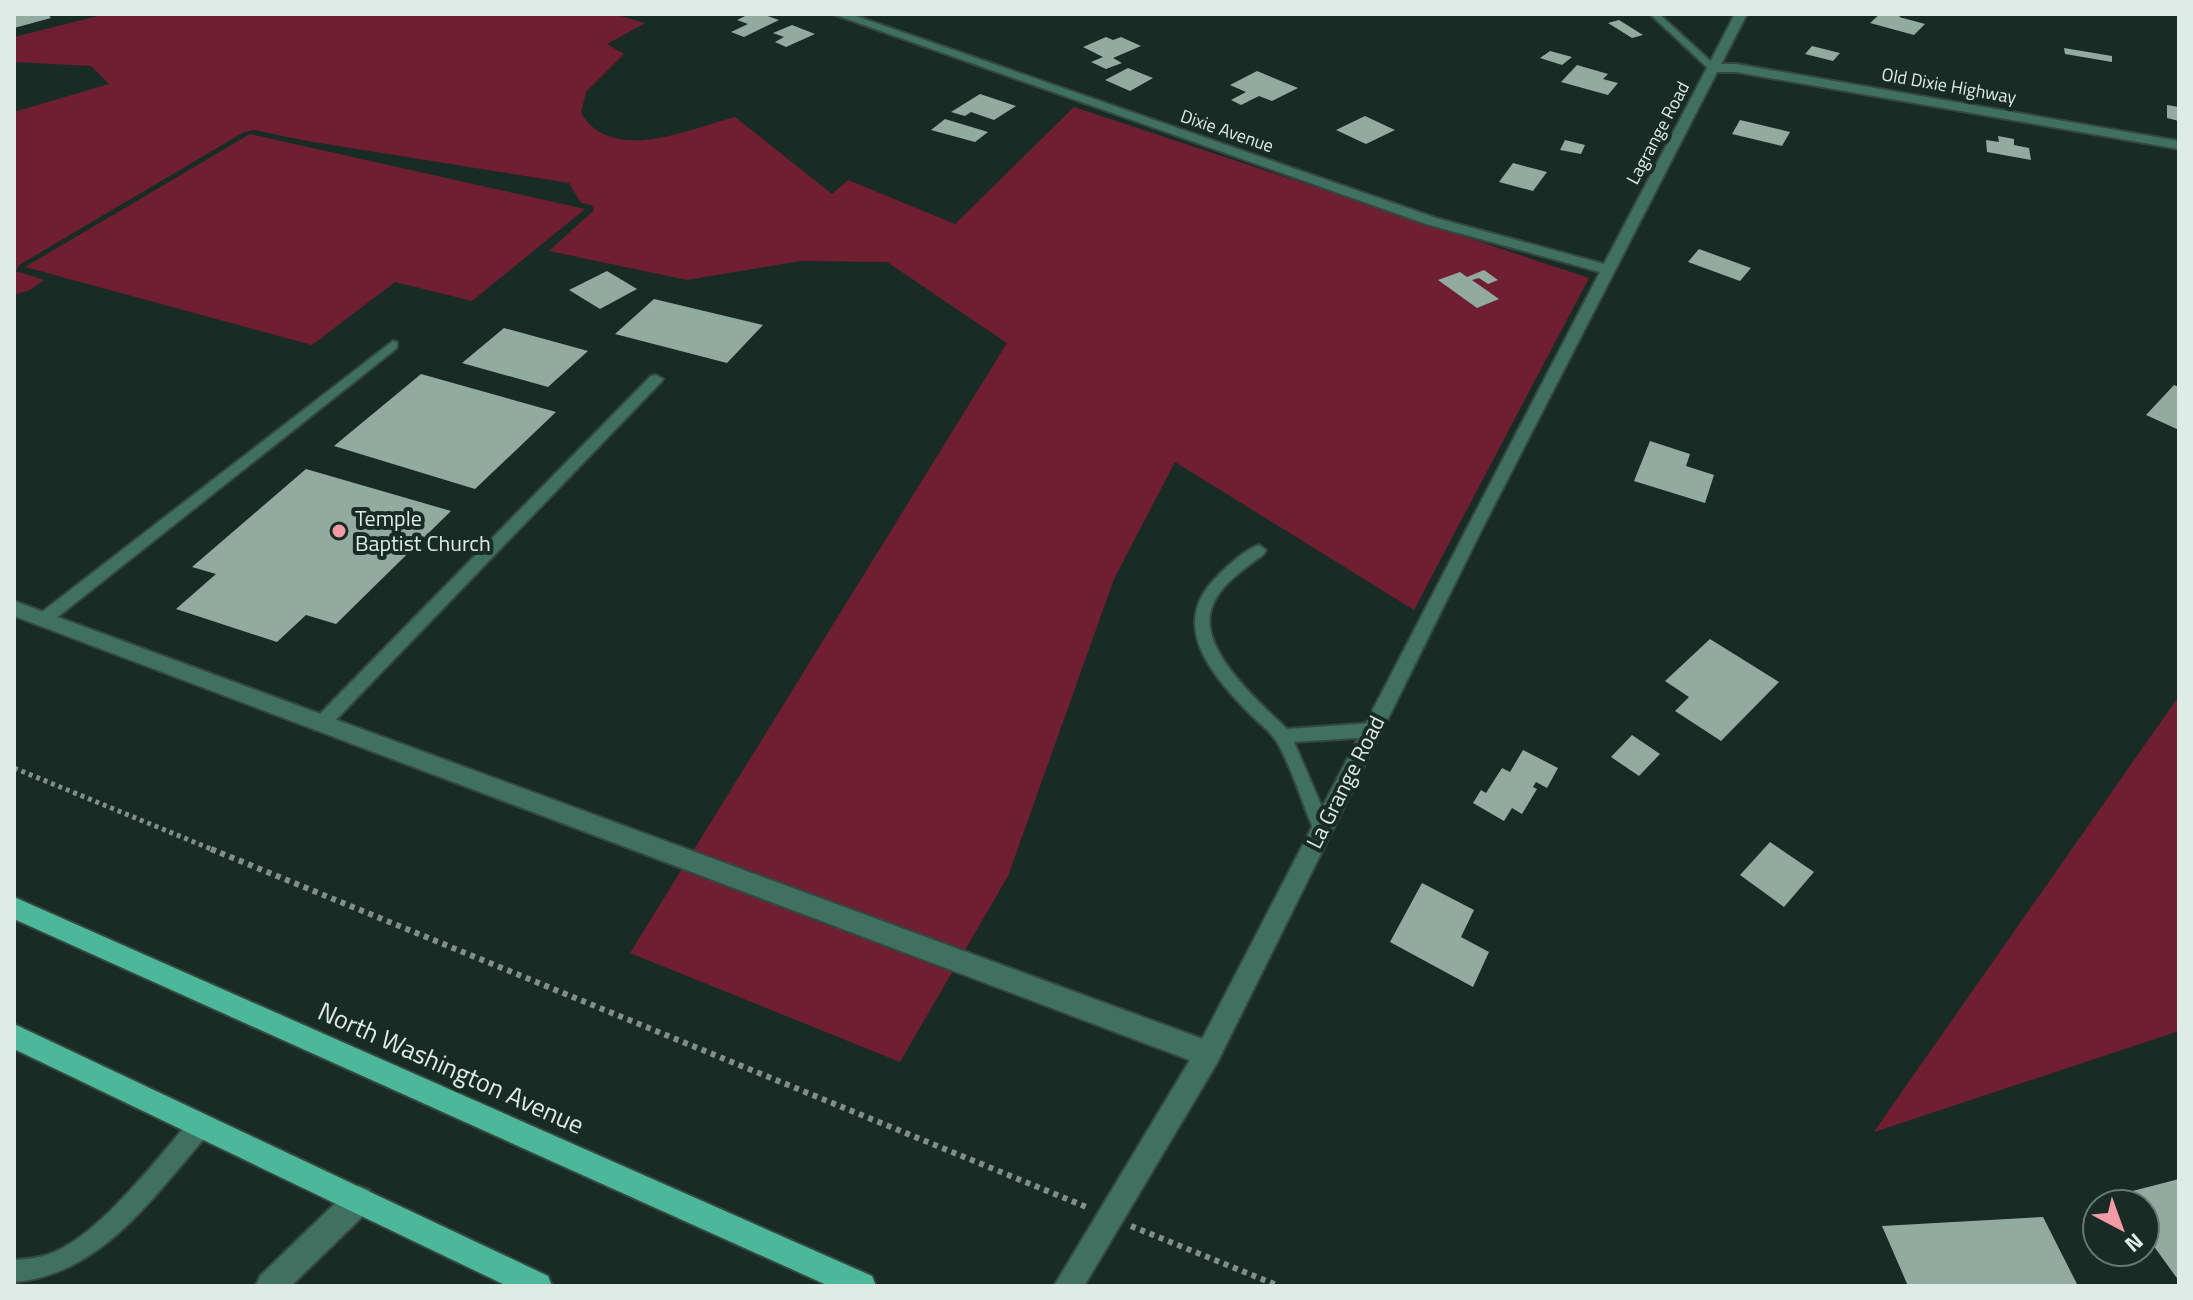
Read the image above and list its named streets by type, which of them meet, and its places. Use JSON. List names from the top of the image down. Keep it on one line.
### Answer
{"streets":{"main road":["North Washington Avenue"],"street":["Old Dixie Highway","Dixie Avenue","Lagrange Road","La Grange Road"]},"crossings":[["Old Dixie Highway","Lagrange Road"],["Dixie Avenue","Lagrange Road"],["Dixie Avenue","La Grange Road"],["Lagrange Road","La Grange Road"]],"places":["Temple Baptist Church"],"north":"bottom right"}
